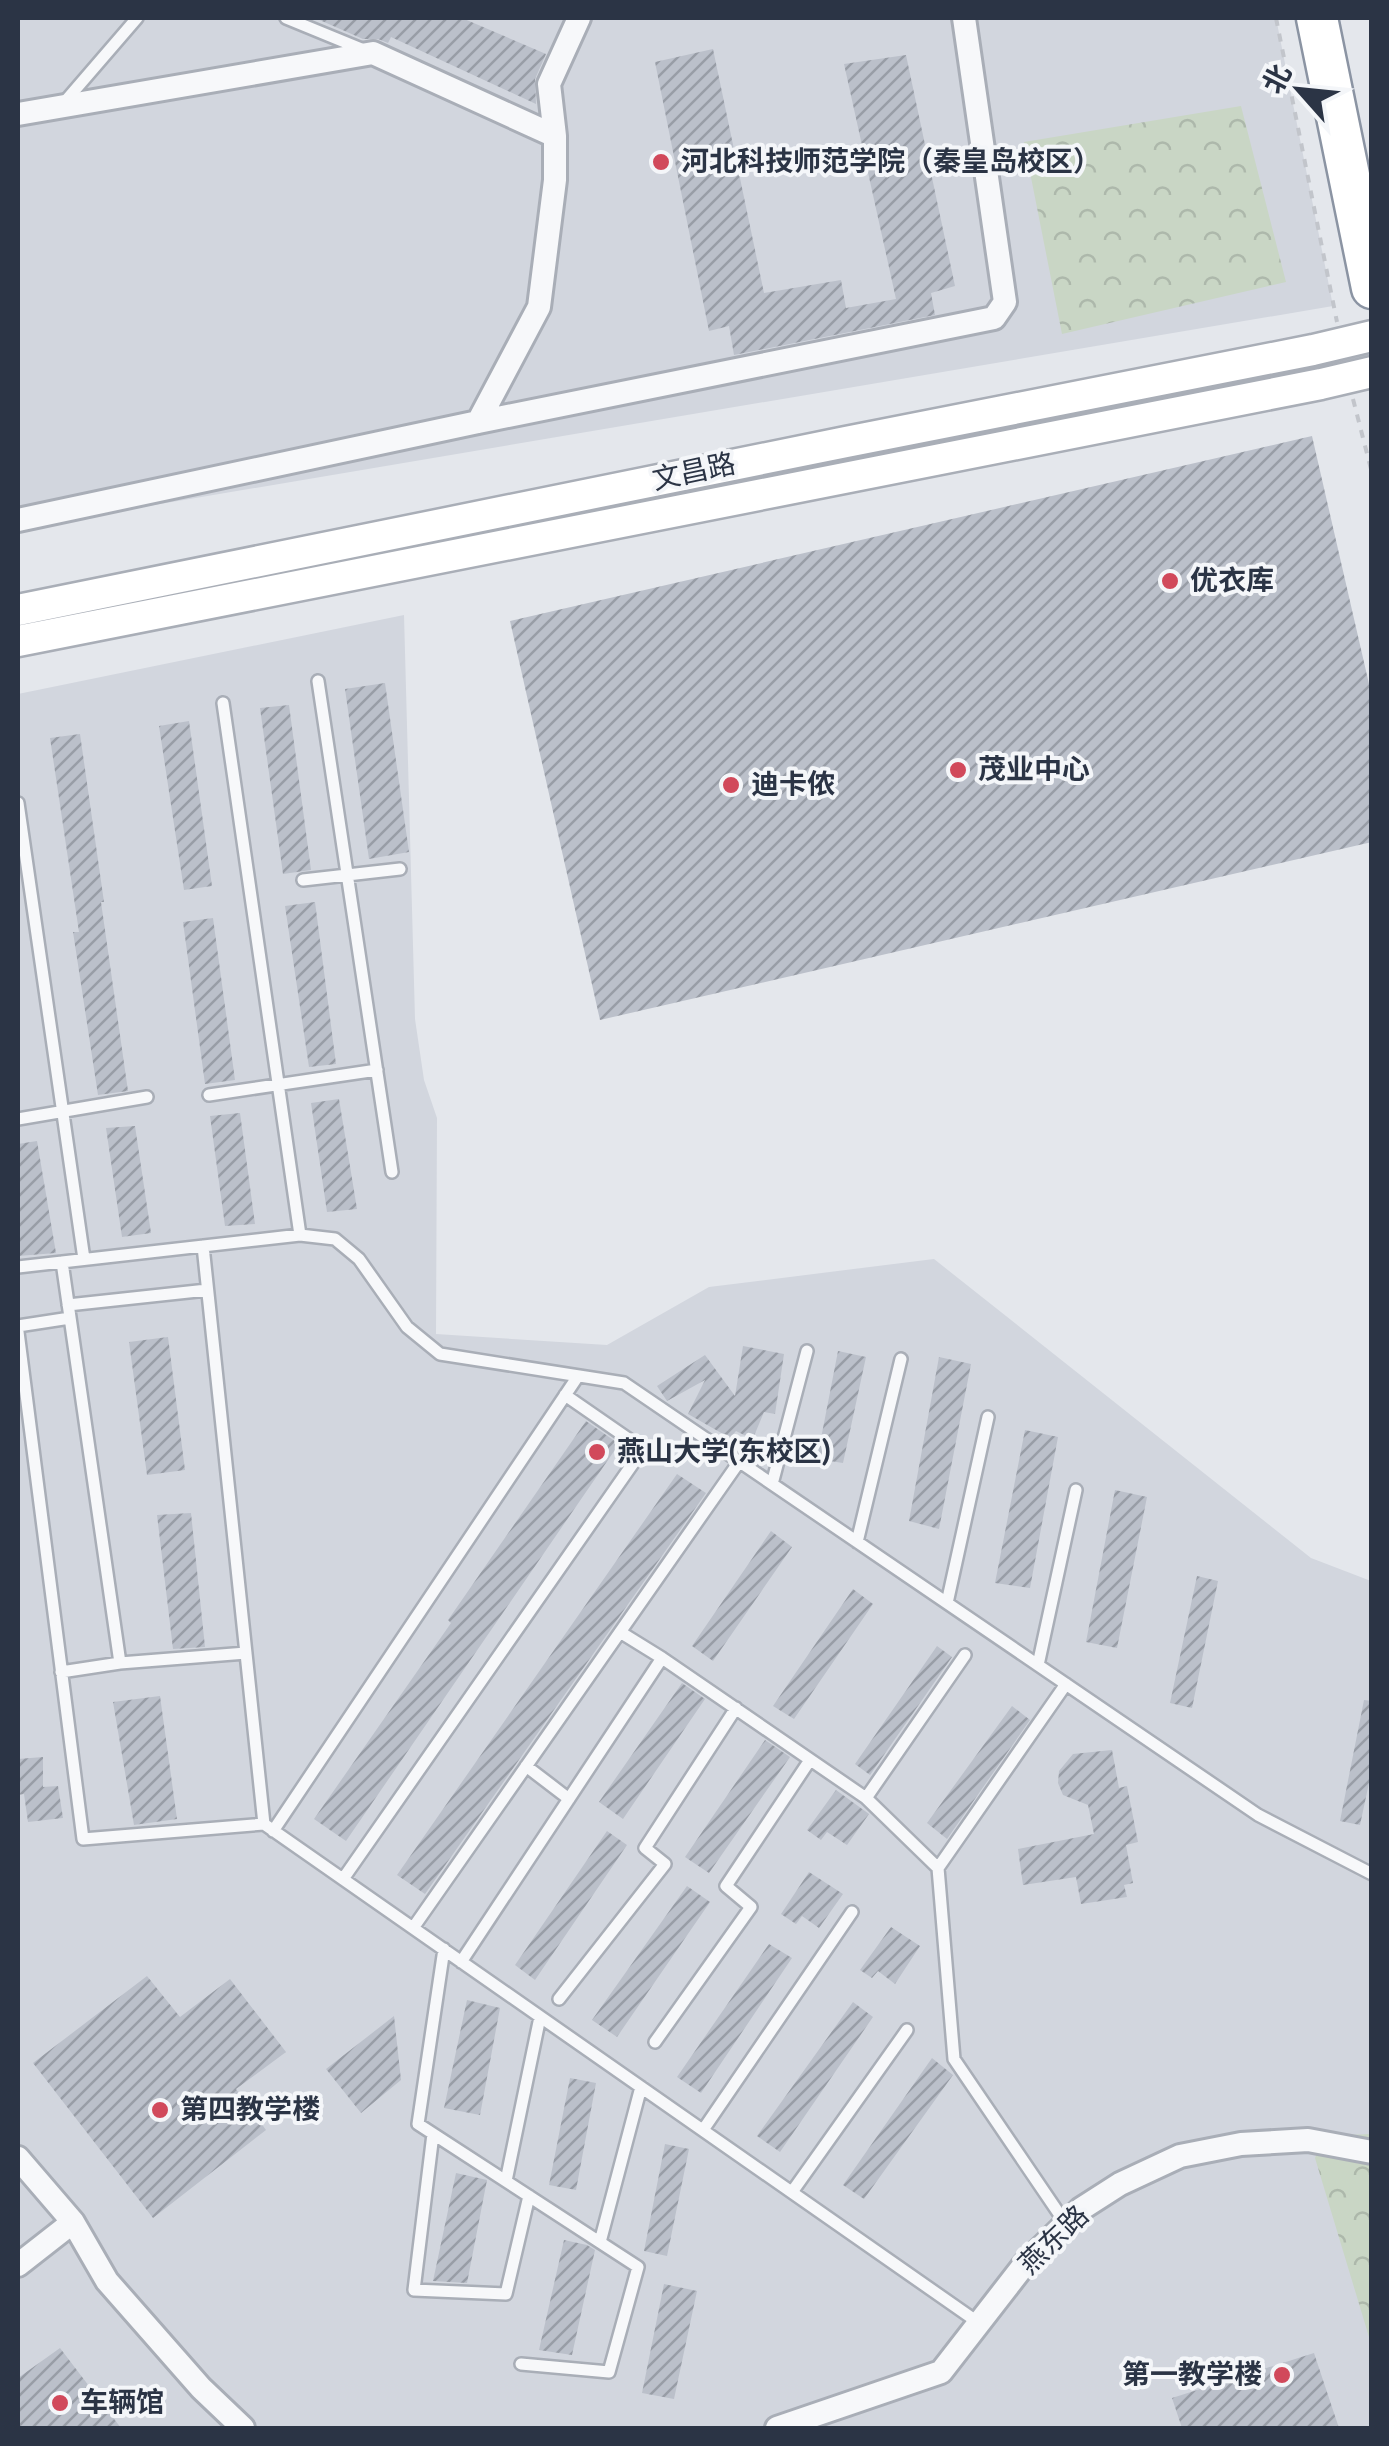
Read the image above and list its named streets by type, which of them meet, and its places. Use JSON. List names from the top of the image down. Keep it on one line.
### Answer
{"streets":{"main road":["文昌路"],"street":["燕东路"]},"places":["河北科技师范学院（秦皇岛校区）","优衣库","茂业中心","迪卡侬","燕山大学(东校区)","第四教学楼","第一教学楼","车辆馆"],"north":"top left"}
